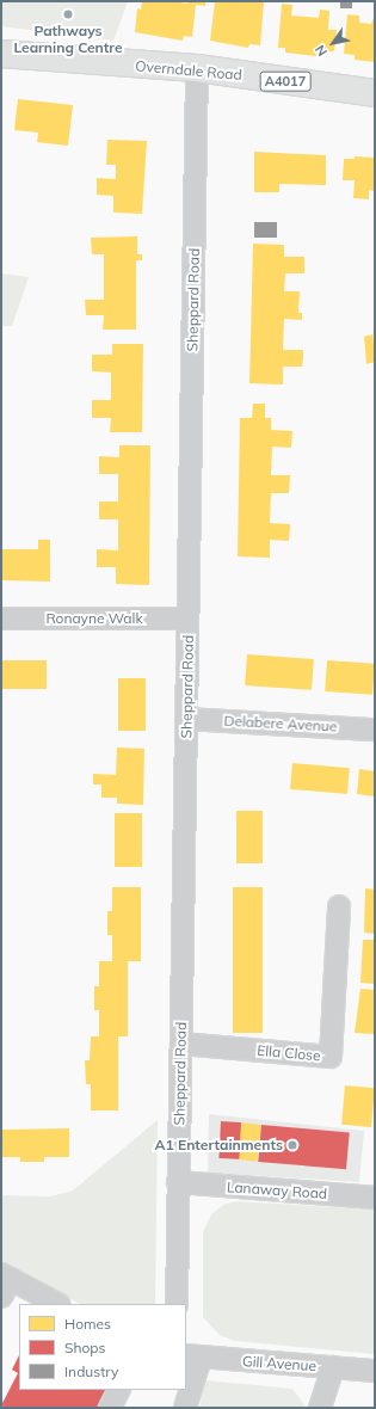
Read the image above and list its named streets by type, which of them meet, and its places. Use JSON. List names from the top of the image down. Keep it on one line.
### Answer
{"streets":{"main road":["Overndale Road","A4017"],"street":["Sheppard Road","Ronayne Walk","Delabere Avenue","Ella Close","Lanaway Road","Gill Avenue"]},"crossings":[["Overndale Road","Sheppard Road"],["Sheppard Road","Ronayne Walk"],["Sheppard Road","Delabere Avenue"],["Sheppard Road","Ella Close"],["Sheppard Road","Lanaway Road"]],"places":["Pathways Learning Centre","A1 Entertainments"],"legend":["Homes","Shops","Industry"],"north":"bottom left"}
